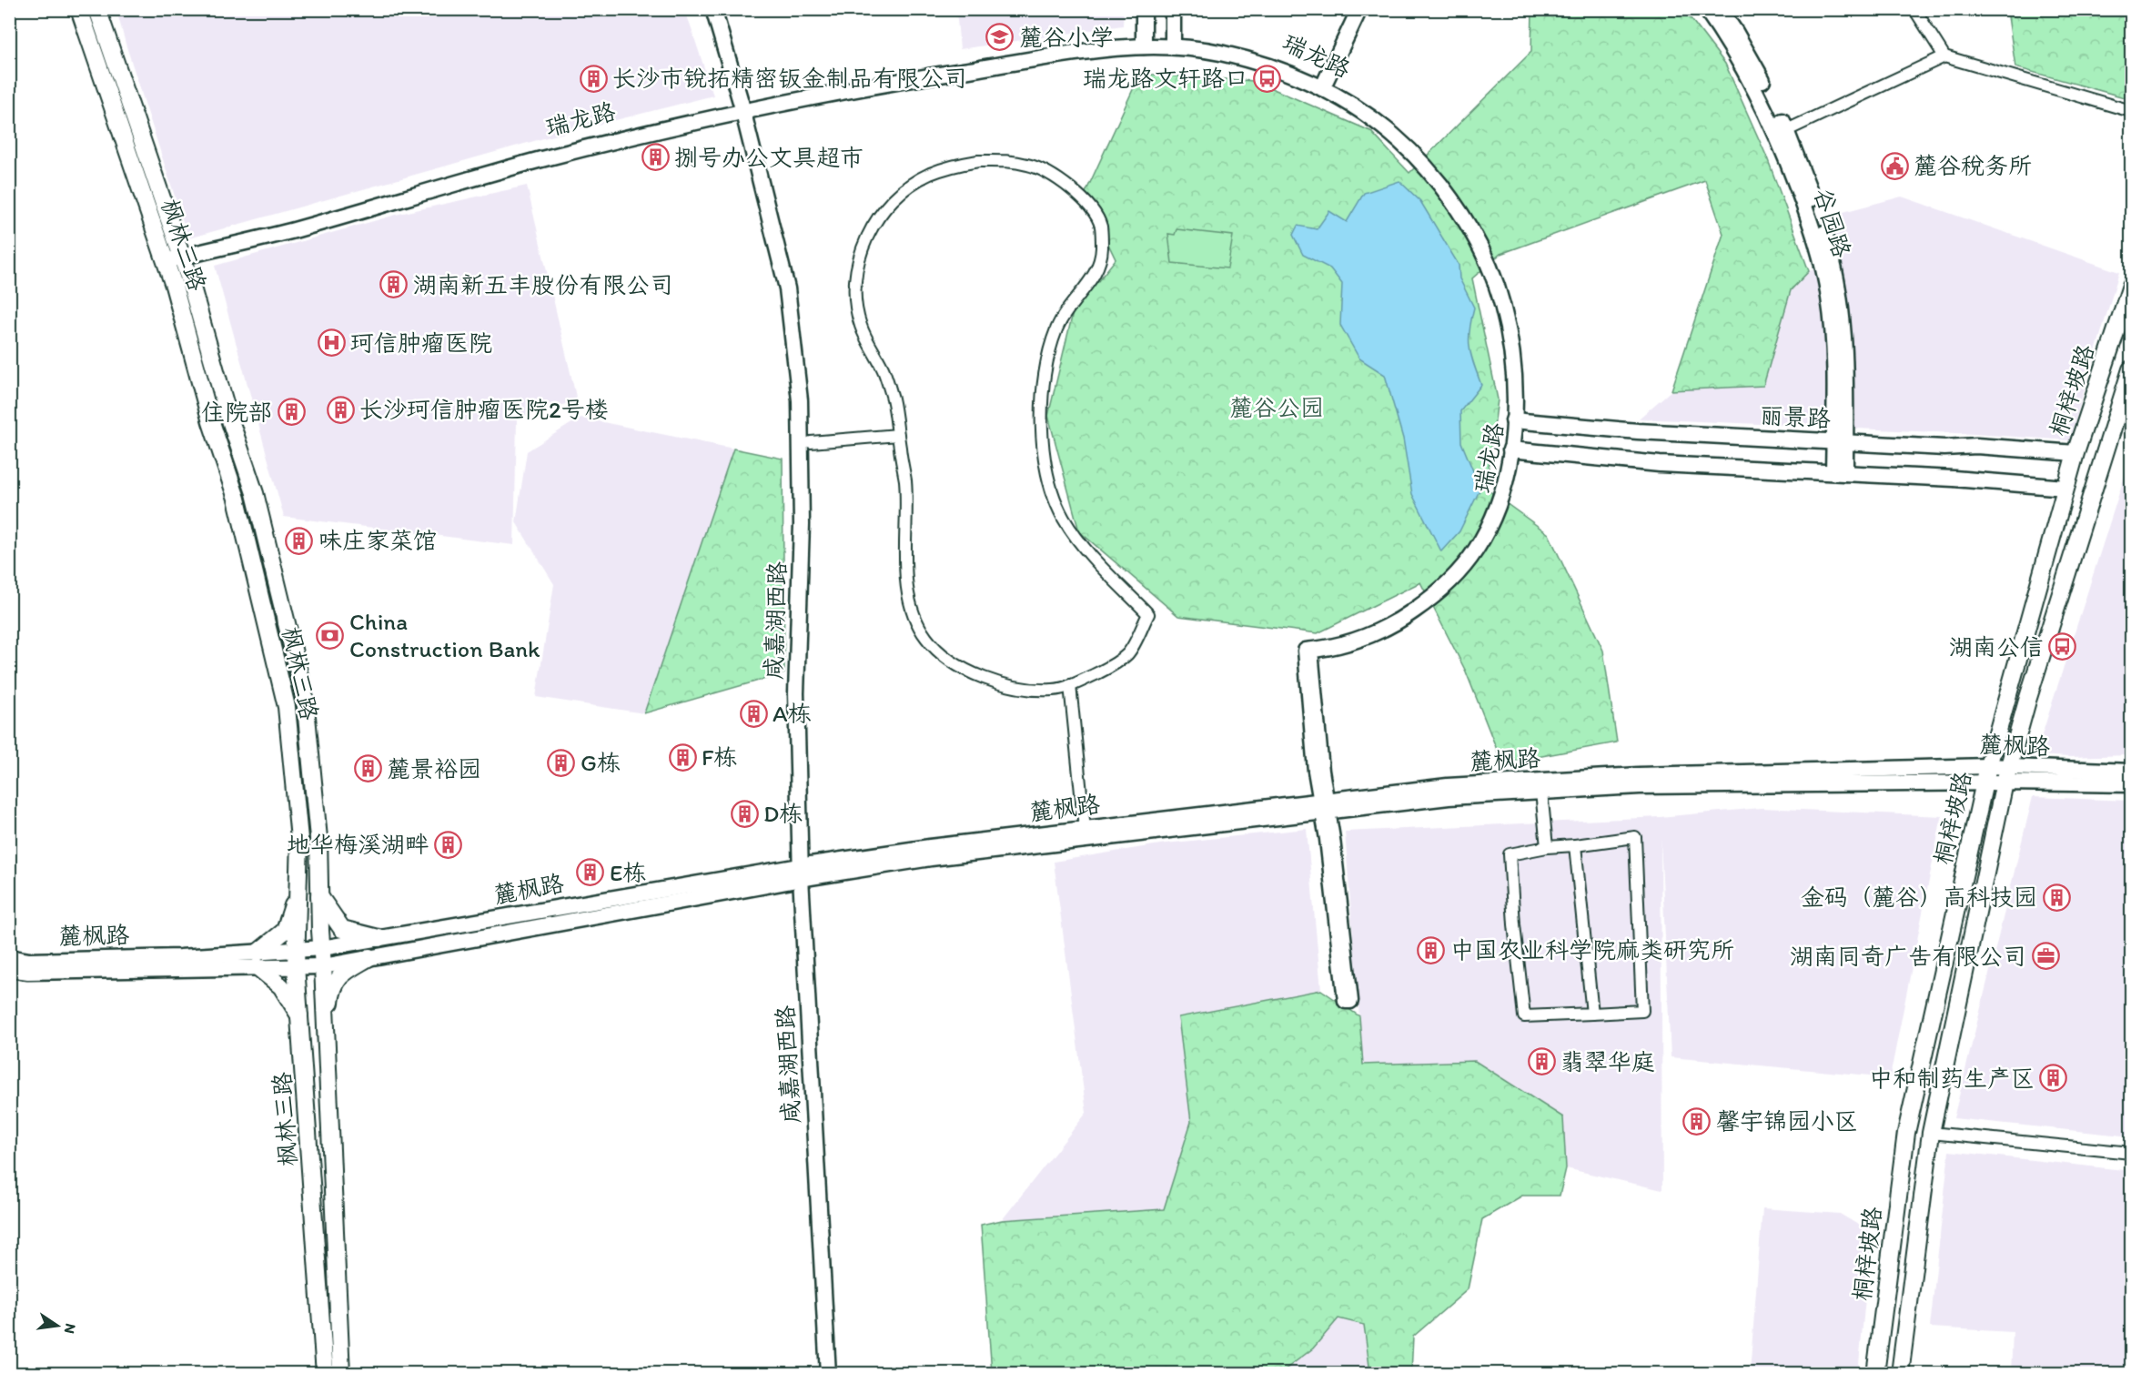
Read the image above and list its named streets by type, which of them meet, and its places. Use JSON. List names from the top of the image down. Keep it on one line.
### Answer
{"streets":{"main road":["瑞龙路","谷园路","枫林三路","桐梓坡路","丽景路","咸嘉湖西路","麓枫路"]},"crossings":[["瑞龙路","枫林三路"],["瑞龙路","丽景路"],["瑞龙路","咸嘉湖西路"],["瑞龙路","麓枫路"],["谷园路","丽景路"],["枫林三路","麓枫路"],["桐梓坡路","丽景路"],["桐梓坡路","麓枫路"],["咸嘉湖西路","麓枫路"]],"parks":["麓谷公园"],"places":{"school or university":["麓谷小学"],"building":["长沙市锐拓精密钣金制品有限公司","捌号办公文具超市","湖南新五丰股份有限公司","长沙珂信肿瘤医院2号楼","住院部","味庄家菜馆","A栋","F栋","G栋","麓景裕园","D栋","地华梅溪湖畔","E栋","金码（麓谷）高科技园","中国农业科学院麻类研究所","翡翠华庭","中和制药生产区","馨宇锦园小区"],"bus stop":["瑞龙路文轩路口","湖南公信"],"public building":["麓谷税务所"],"hospital":["珂信肿瘤医院"],"bank":["China Construction Bank"],"office":["湖南同奇广告有限公司"]},"north":"right"}
